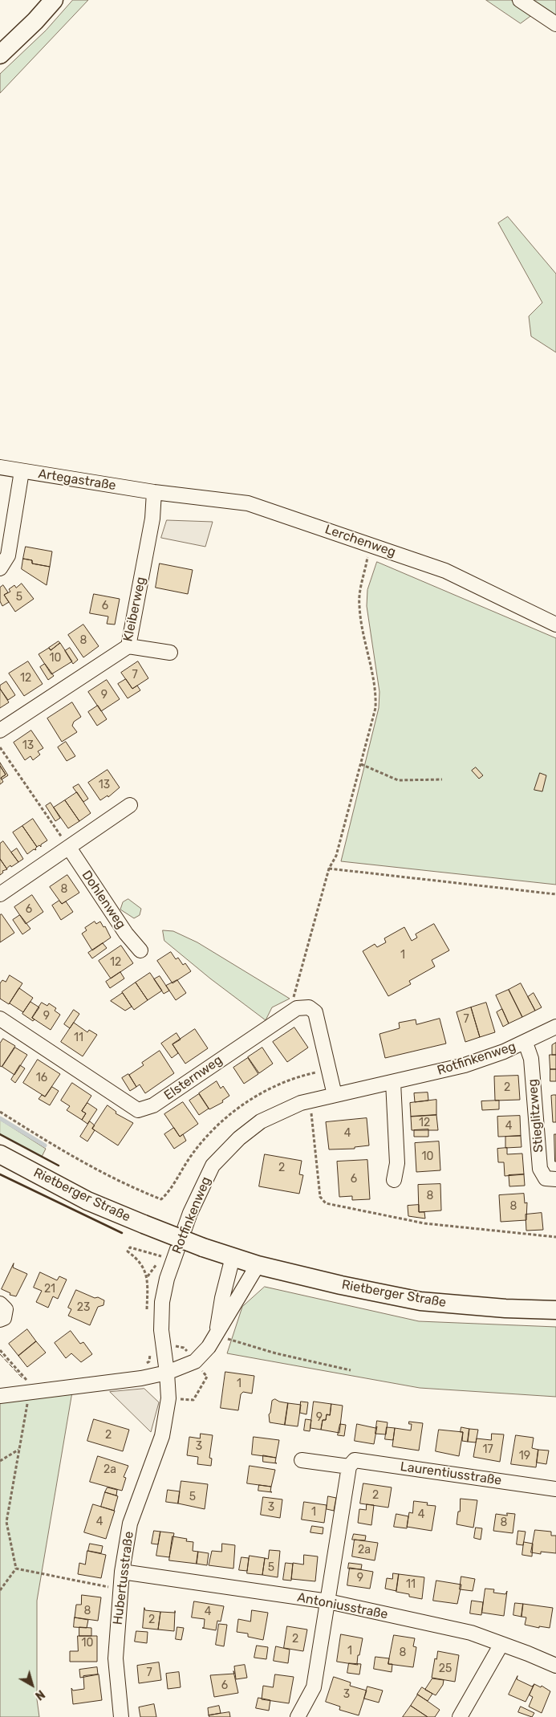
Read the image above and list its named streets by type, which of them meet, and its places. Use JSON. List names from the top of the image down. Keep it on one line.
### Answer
{"streets":{"main road":["Rietberger Straße"],"street":["Artegastraße","Lerchenweg","Kleiberweg","Dohlenweg","Rotfinkenweg","Elsternweg","Stieglitzweg","Laurentiusstraße","Hubertusstraße","Antoniusstraße"]},"crossings":[["Artegastraße","Lerchenweg"],["Artegastraße","Kleiberweg"],["Lerchenweg","Kleiberweg"],["Rotfinkenweg","Stieglitzweg"],["Rotfinkenweg","Hubertusstraße"],["Hubertusstraße","Antoniusstraße"]],"house_numbers":["5","6","8","10","7","12","9","13","13","8","6","1","12","9","7","11","16","2","12","4","4","10","2","6","8","8","21","23","1","9","2","3","17","19","2a","2","5","3","1","4","4","8","2a","5","9","11","8","4","2","2","10","1","8","25","7","6","3"],"north":"bottom right"}
